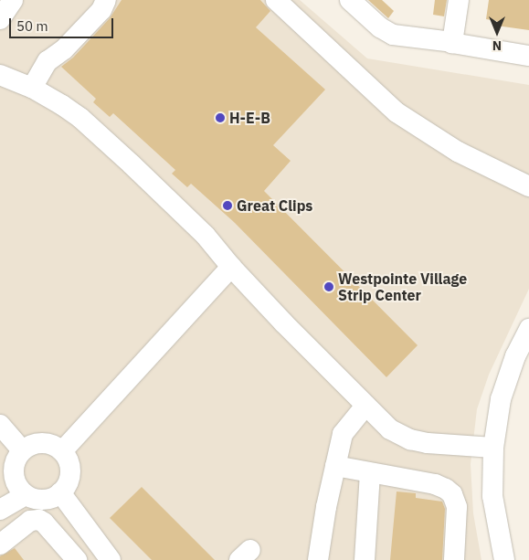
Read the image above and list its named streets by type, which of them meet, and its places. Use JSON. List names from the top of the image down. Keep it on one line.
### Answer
{"places":["H-E-B","Great Clips","Westpointe Village Strip Center"],"scale_bar":"50 m","north":"bottom"}
